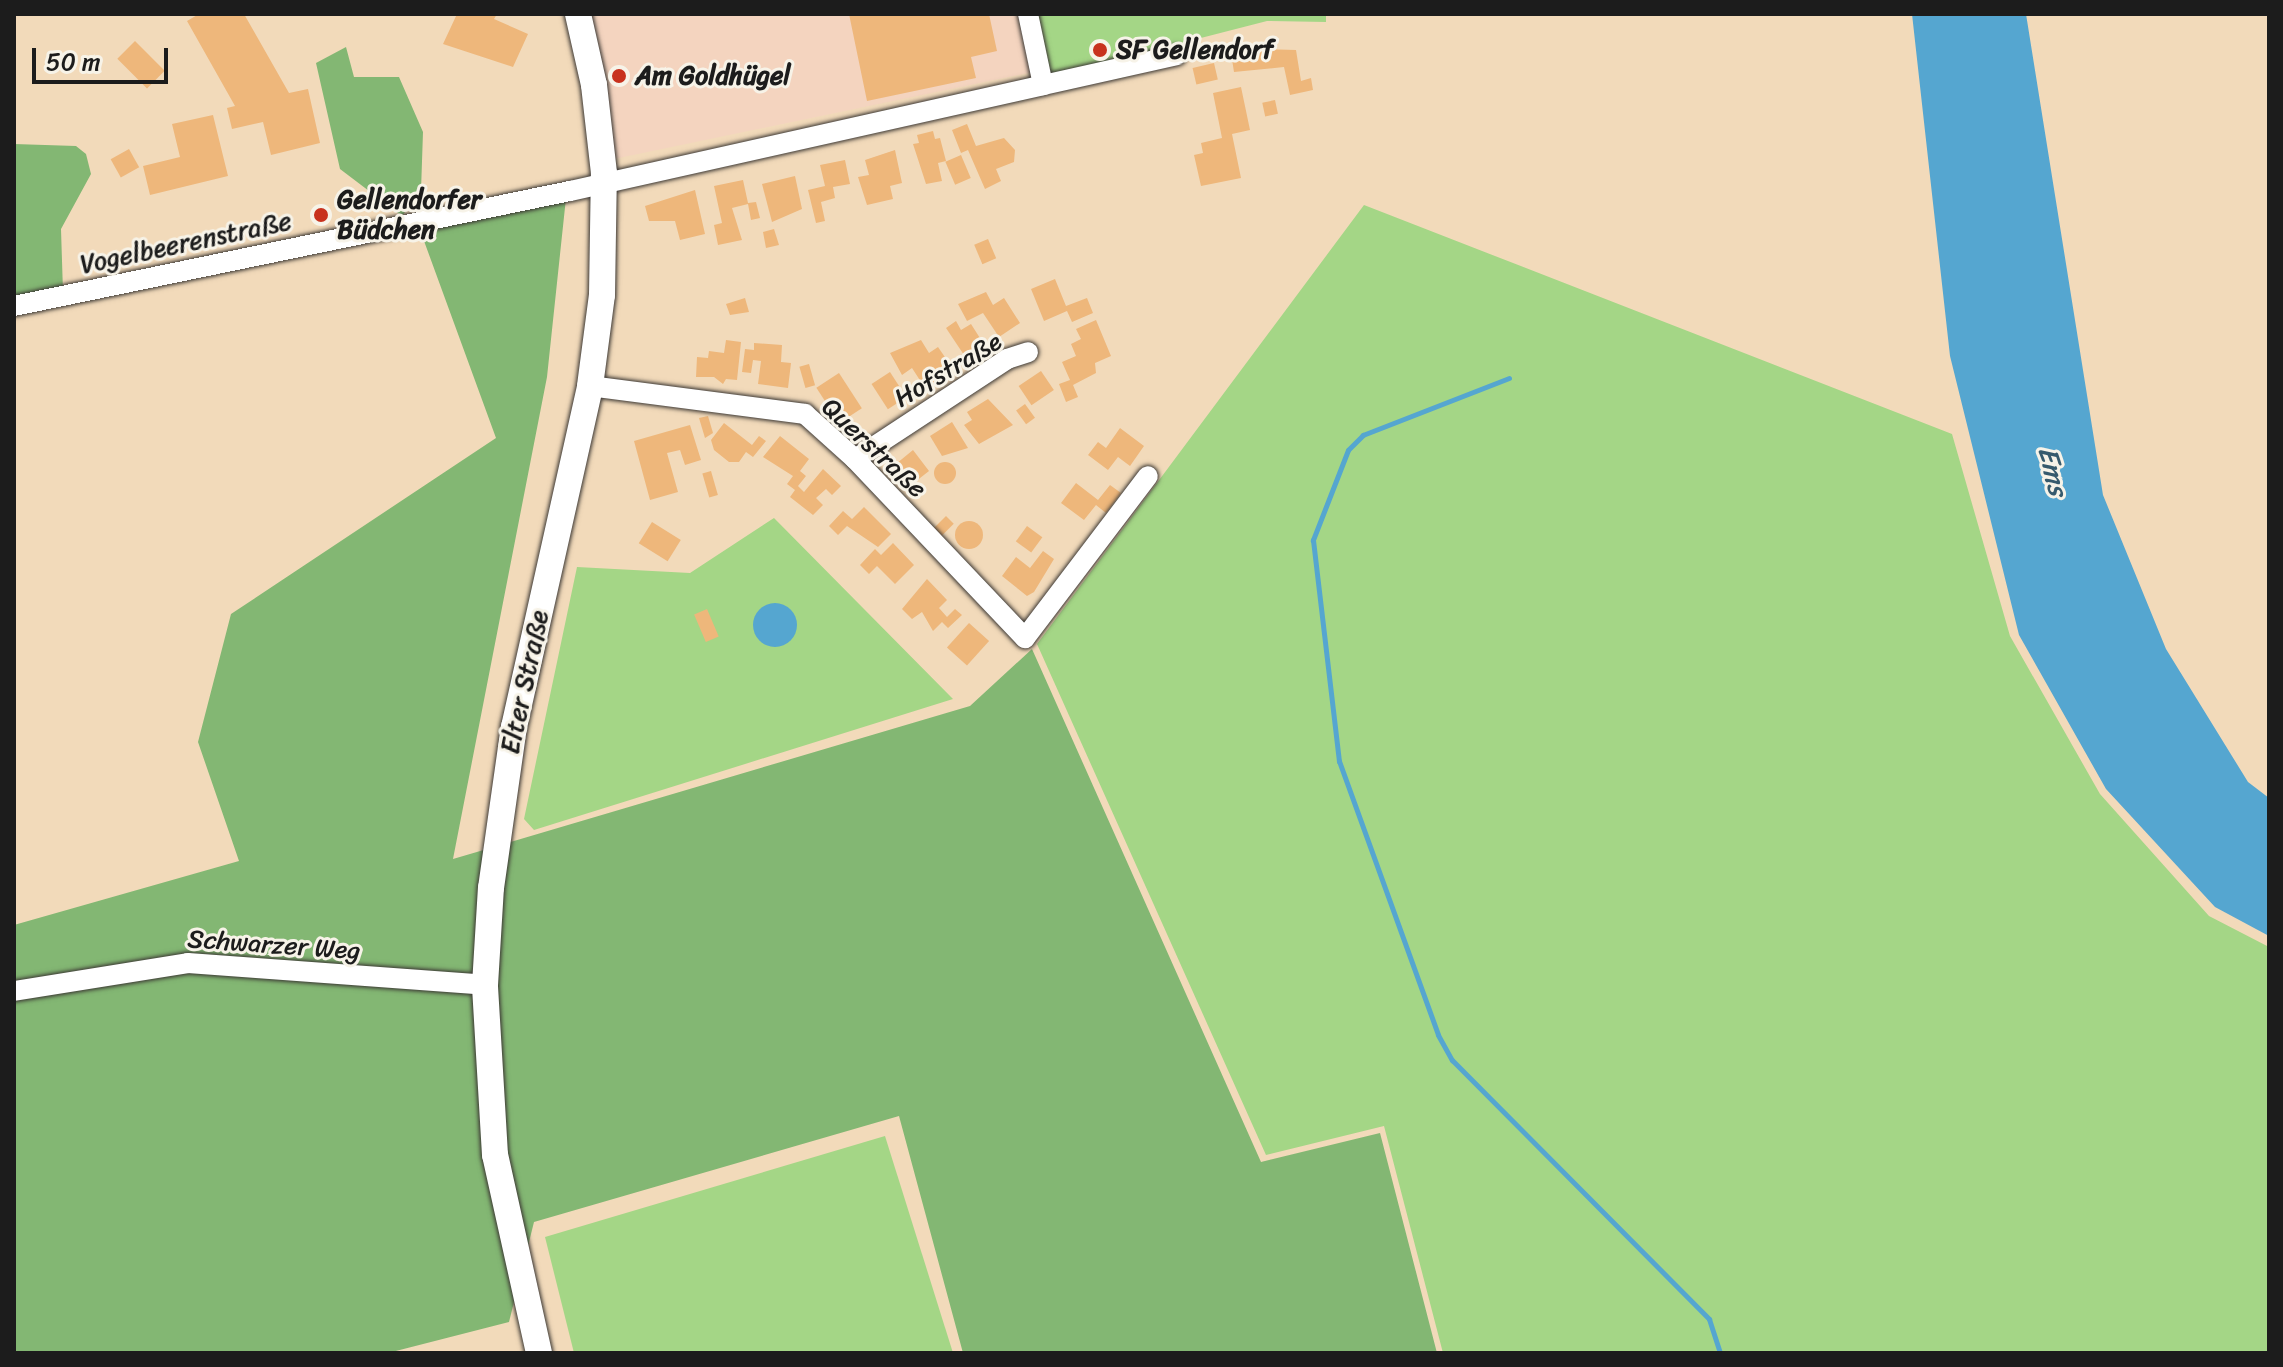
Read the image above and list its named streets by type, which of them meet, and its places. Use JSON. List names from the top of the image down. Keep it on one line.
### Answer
{"streets":{"main road":["Elter Straße"],"street":["Vogelbeerenstraße","Hofstraße","Querstraße","Schwarzer Weg"]},"crossings":[["Vogelbeerenstraße","Elter Straße"],["Hofstraße","Querstraße"],["Querstraße","Elter Straße"],["Elter Straße","Schwarzer Weg"]],"water":["Ems"],"places":["SF Gellendorf","Am Goldhügel","Gellendorfer Büdchen"],"scale_bar":"50 m"}
